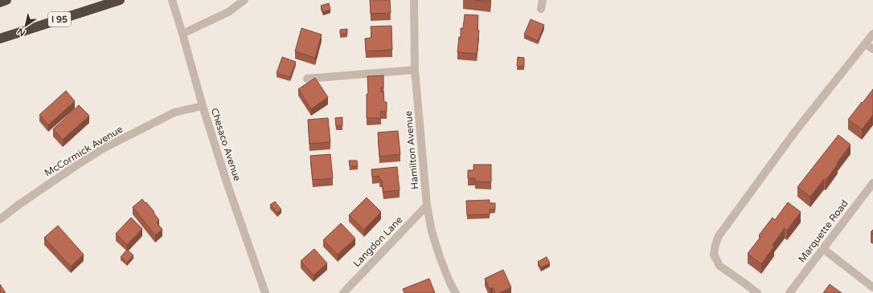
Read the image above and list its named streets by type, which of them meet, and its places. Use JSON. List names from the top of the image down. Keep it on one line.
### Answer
{"streets":{"highway":["I 95"],"street":["Chesaco Avenue","Hamilton Avenue","McCormick Avenue","Marquette Road","Langdon Lane"]},"crossings":[["Chesaco Avenue","McCormick Avenue"],["Hamilton Avenue","Langdon Lane"]],"north":"bottom left"}
